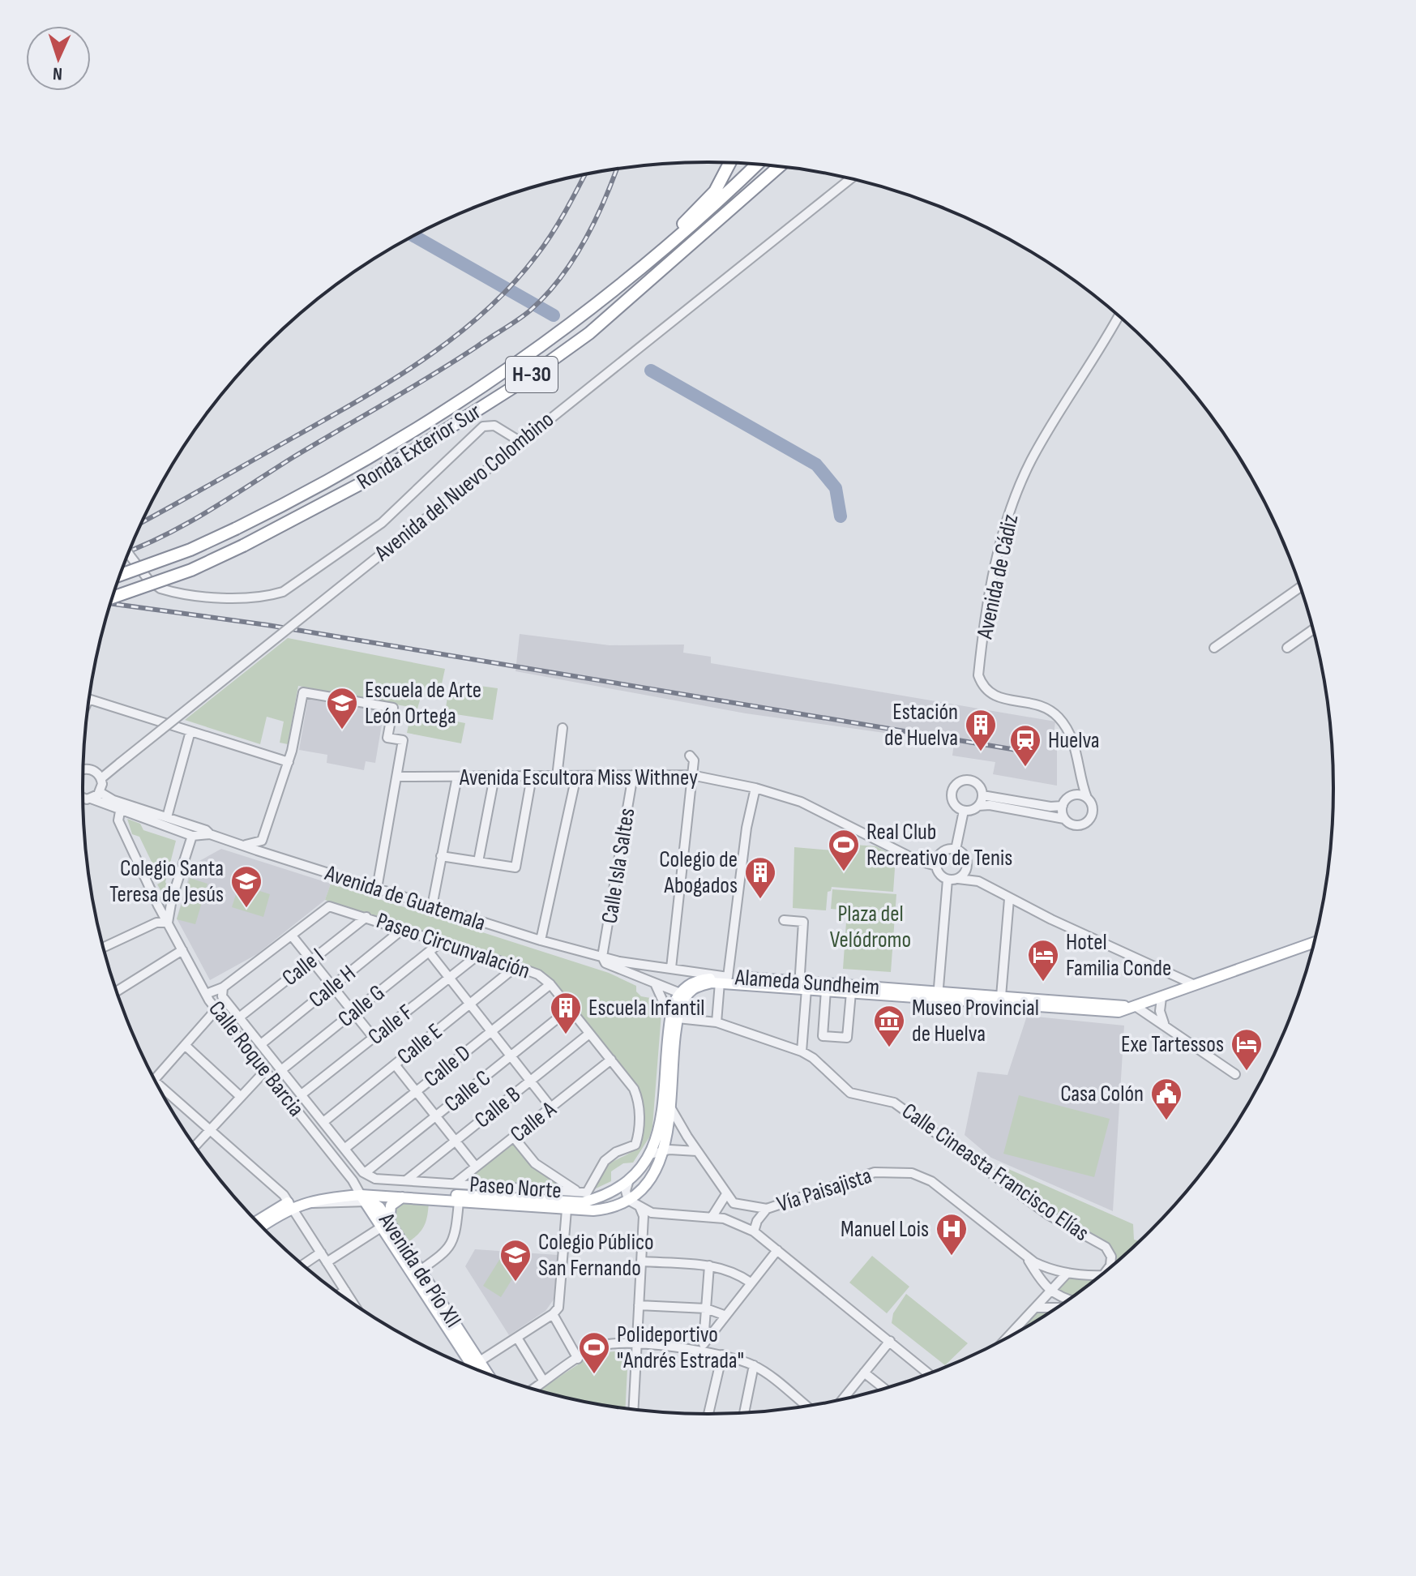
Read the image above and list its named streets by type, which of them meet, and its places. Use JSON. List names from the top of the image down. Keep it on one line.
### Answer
{"streets":{"highway":["H-30","Ronda Exterior Sur"],"main road":["Alameda Sundheim","Avenida de Pío XII"],"street":["Avenida del Nuevo Colombino","Avenida de Cádiz","Avenida Escultora Miss Withney","Calle Isla Saltes","Avenida de Guatemala","Paseo Circunvalación","Calle I","Calle H","Calle G","Calle F","Calle E","Calle Roque Barcia","Calle D","Calle C","Calle B","Calle A","Calle Cineasta Francisco Elías","Paseo Norte","Vía Paisajista"]},"crossings":[["Avenida Escultora Miss Withney","Calle Isla Saltes"],["Calle Isla Saltes","Avenida de Guatemala"],["Avenida de Guatemala","Calle Roque Barcia"],["Paseo Circunvalación","Calle I"],["Paseo Circunvalación","Calle H"],["Paseo Circunvalación","Calle G"],["Paseo Circunvalación","Calle F"],["Paseo Circunvalación","Calle E"],["Paseo Circunvalación","Calle D"],["Paseo Circunvalación","Calle C"],["Paseo Circunvalación","Calle B"],["Paseo Circunvalación","Calle A"],["Paseo Circunvalación","Paseo Norte"],["Calle Roque Barcia","Avenida de Pío XII"],["Calle A","Paseo Norte"],["Calle Cineasta Francisco Elías","Vía Paisajista"]],"parks":["Plaza del Velódromo"],"places":{"school or university":["Escuela de Arte León Ortega","Colegio Santa Teresa de Jesús","Colegio Público San Fernando"],"building":["Estación de Huelva","Colegio de Abogados","Escuela Infantil"],"station":["Huelva"],"sports":["Real Club Recreativo de Tenis","Polideportivo \"Andrés Estrada\""],"hotel":["Hotel Familia Conde","Exe Tartessos"],"museum":["Museo Provincial de Huelva"],"public building":["Casa Colón"],"hospital":["Manuel Lois"]},"north":"bottom"}
